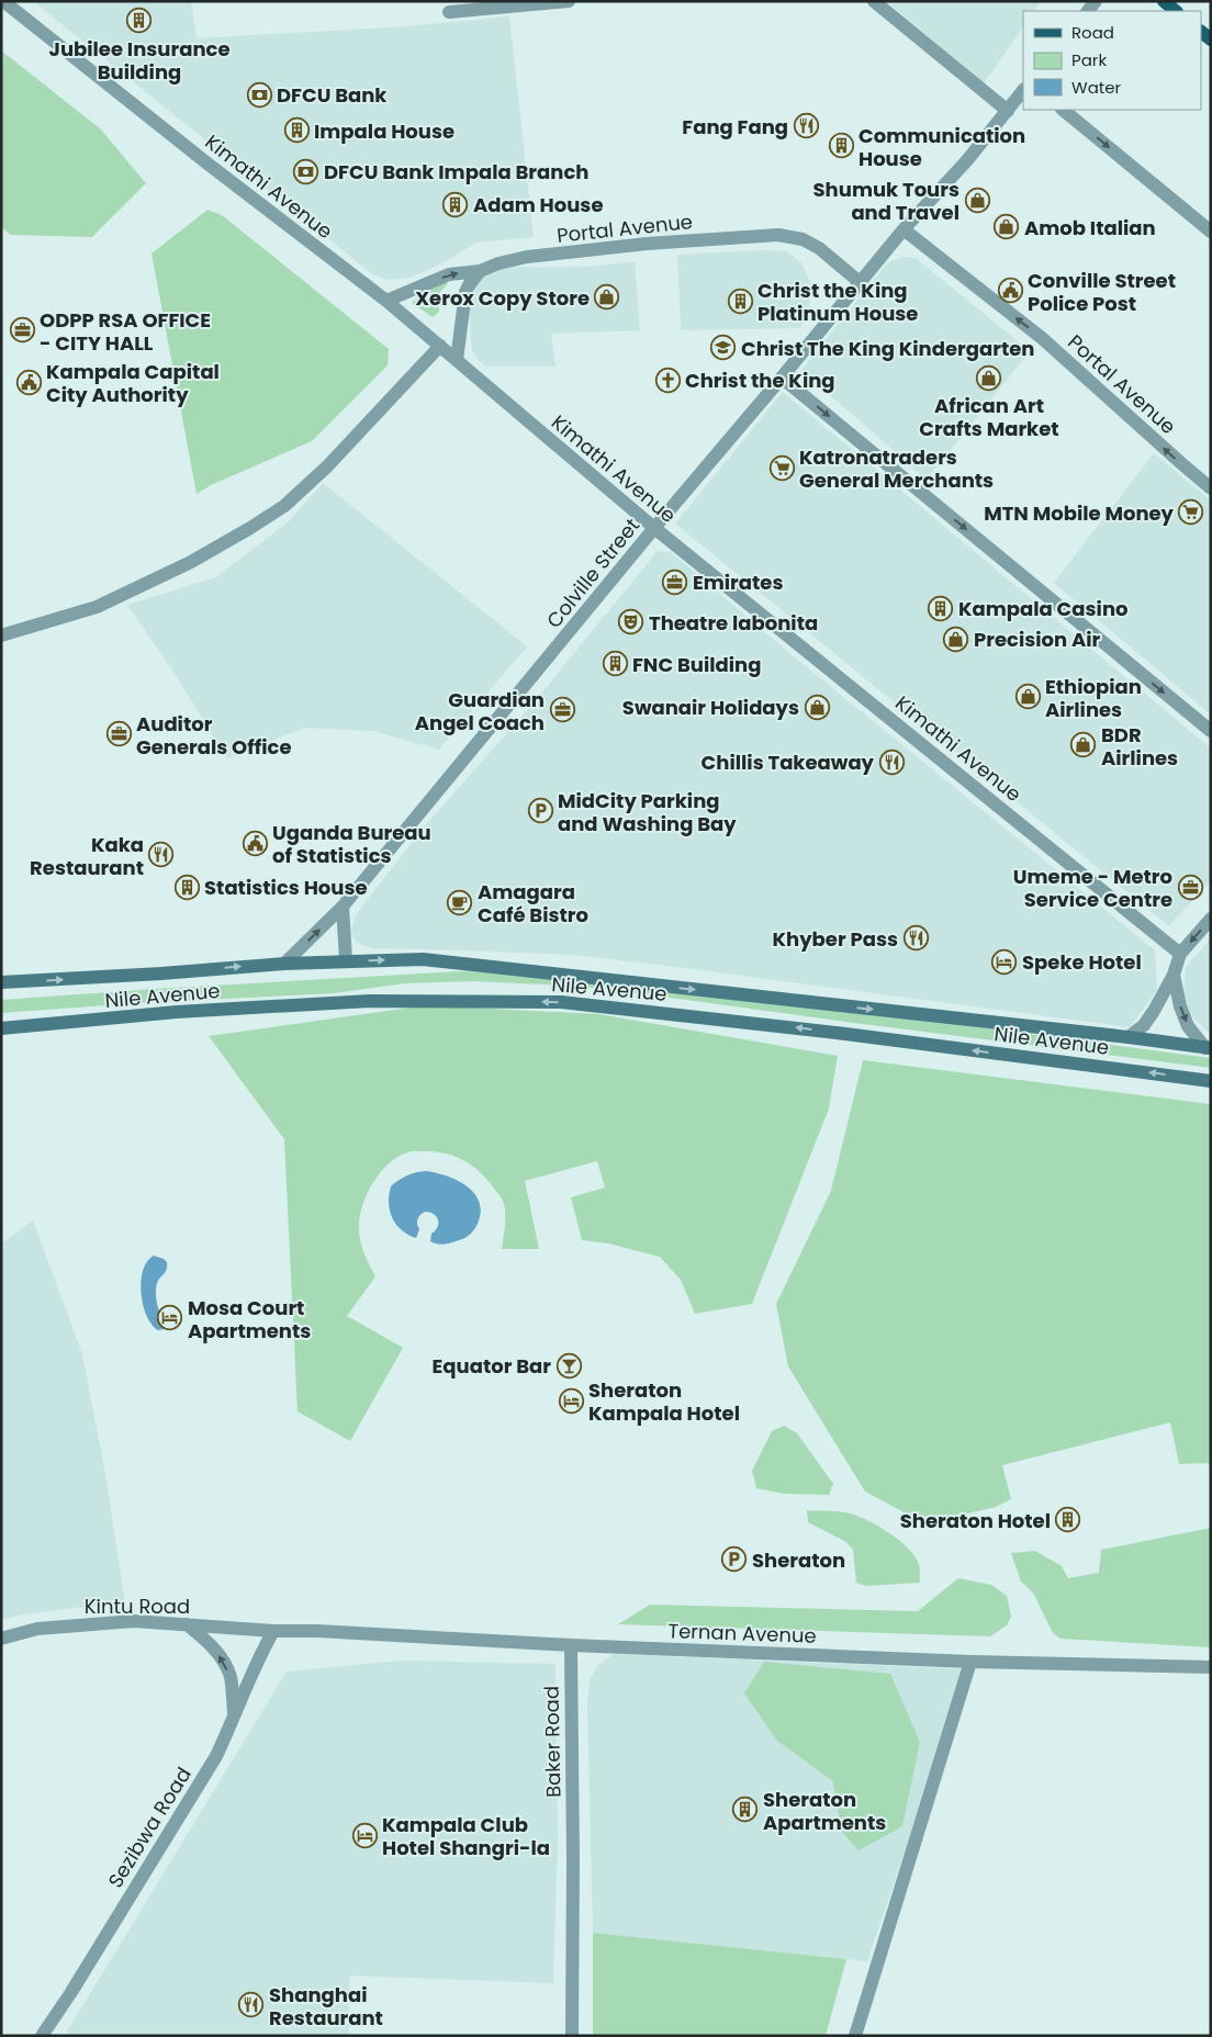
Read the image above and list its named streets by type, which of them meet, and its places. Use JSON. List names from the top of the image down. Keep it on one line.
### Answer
{"streets":{"main road":["Nile Avenue"],"street":["Kimathi Avenue","Portal Avenue","Colville Street","Kintu Road","Ternan Avenue","Baker Road","Sezibwa Road"]},"crossings":[["Kimathi Avenue","Portal Avenue"],["Kimathi Avenue","Colville Street"],["Portal Avenue","Colville Street"],["Colville Street","Nile Avenue"],["Kintu Road","Ternan Avenue"],["Kintu Road","Sezibwa Road"],["Ternan Avenue","Baker Road"],["Ternan Avenue","Sezibwa Road"]],"places":{"building":["Jubilee Insurance Building","Impala House","Communication House","Adam House","Christ the King Platinum House","Kampala Casino","FNC Building","Statistics House","Sheraton Hotel","Sheraton Apartments"],"bank":["DFCU Bank","DFCU Bank Impala Branch"],"restaurant":["Fang Fang","Chillis Takeaway","Kaka Restaurant","Khyber Pass","Shanghai Restaurant"],"shop":["Shumuk Tours and Travel","Amob Italian","Xerox Copy Store","African Art Crafts Market","Precision Air","Ethiopian Airlines","Swanair Holidays","BDR Airlines"],"public building":["Conville Street Police Post","Kampala Capital City Authority","Uganda Bureau of Statistics"],"office":["ODPP RSA OFFICE - CITY HALL","Emirates","Guardian Angel Coach","Auditor Generals Office","Umeme - Metro Service Centre"],"school or university":["Christ The King Kindergarten"],"church":["Christ the King"],"supermarket":["Katronatraders General Merchants","MTN Mobile Money"],"theatre":["Theatre labonita"],"parking":["MidCity Parking and Washing Bay","Sheraton"],"cafe":["Amagara Café Bistro"],"hotel":["Speke Hotel","Mosa Court Apartments","Sheraton Kampala Hotel","Kampala Club Hotel Shangri-la"],"bar":["Equator Bar"]},"legend":["Road","Park","Water"]}
